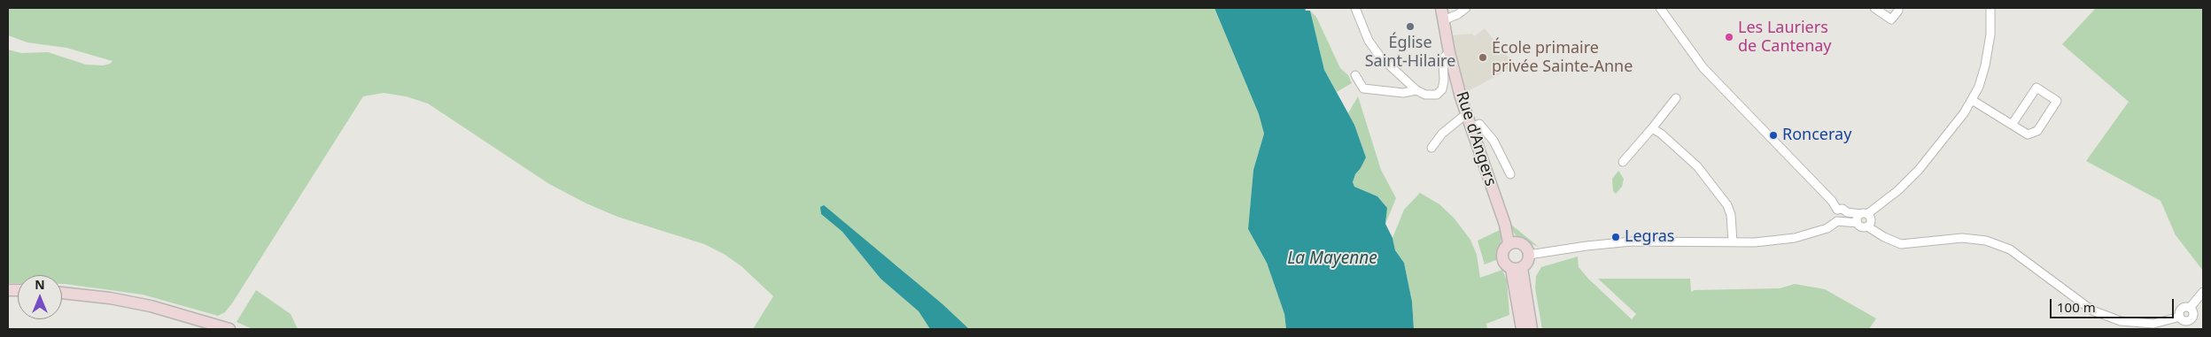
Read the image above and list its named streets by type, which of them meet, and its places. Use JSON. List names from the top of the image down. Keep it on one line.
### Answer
{"streets":{"main road":["Rue d'Angers"]},"water":["La Mayenne"],"places":["Église Saint-Hilaire","Les Lauriers de Cantenay","École primaire privée Sainte-Anne","Ronceray","Legras"],"scale_bar":"100 m","north":"top"}
